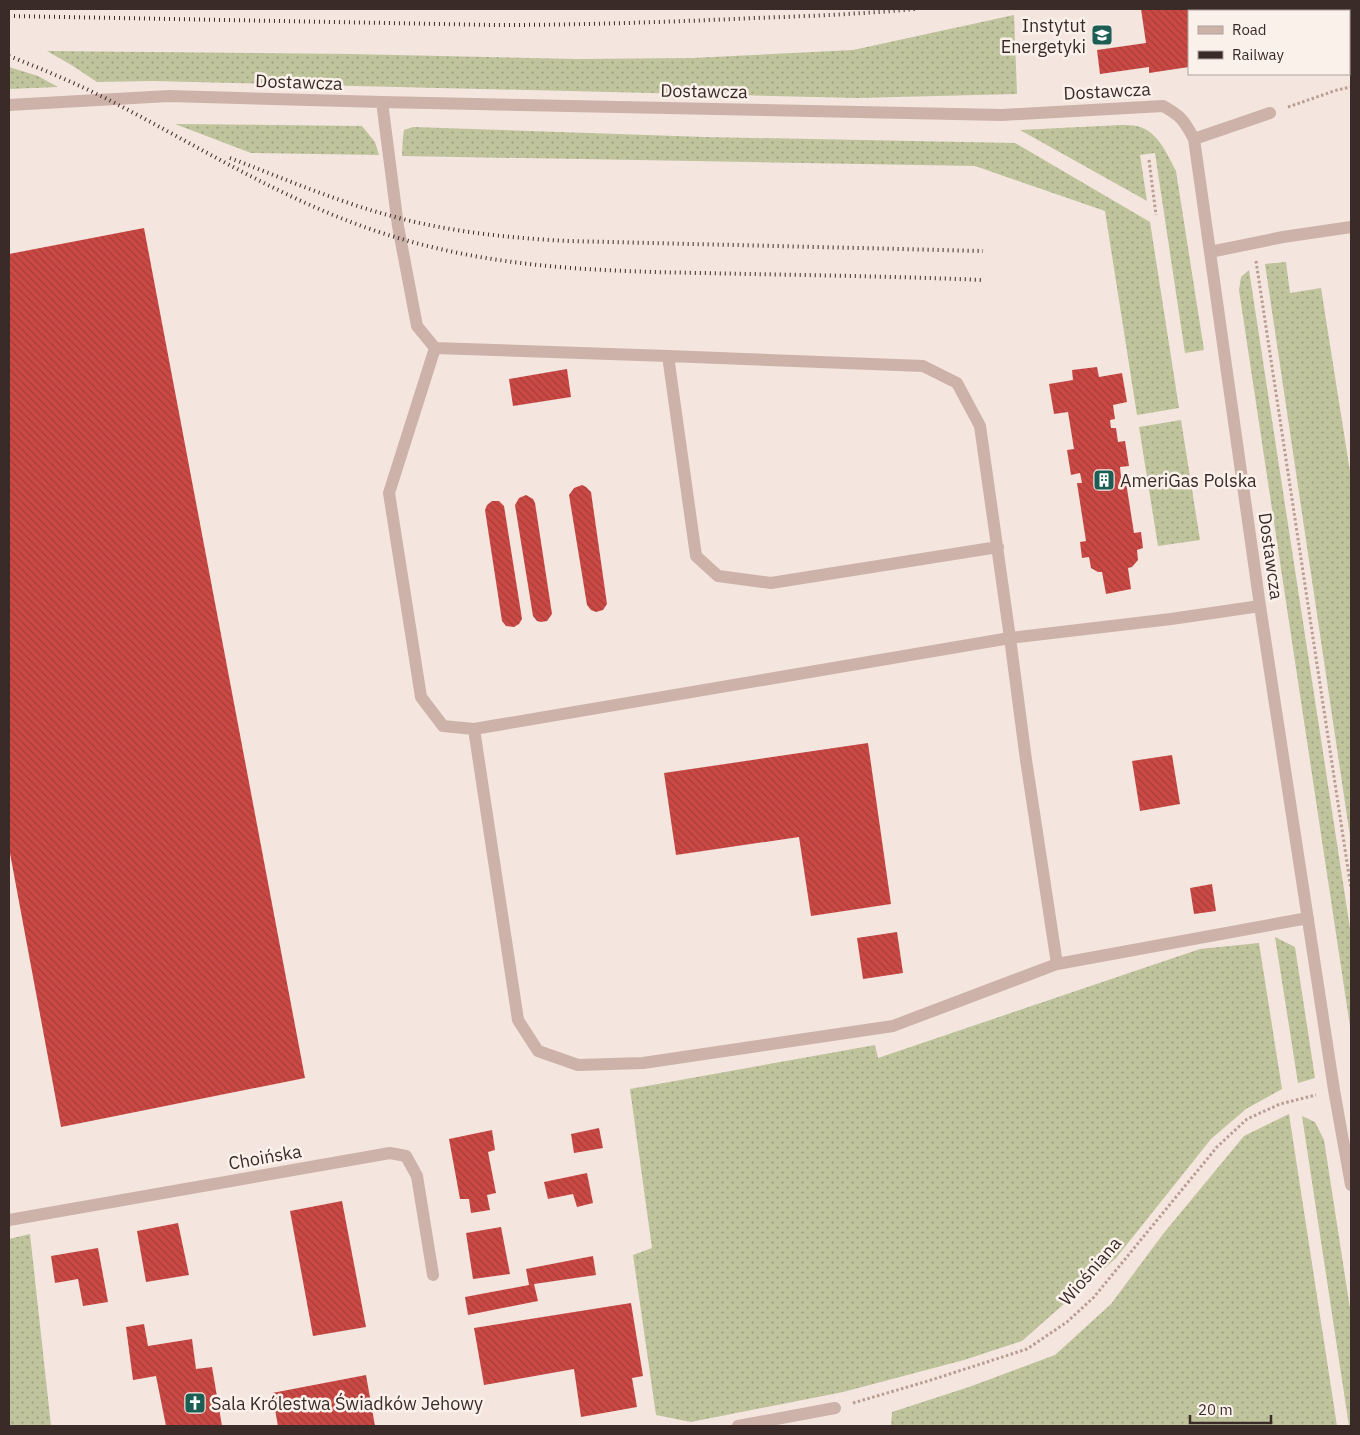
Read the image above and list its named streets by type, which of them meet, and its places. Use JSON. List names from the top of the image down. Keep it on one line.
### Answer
{"streets":{"street":["Dostawcza","Choińska"],"path":["Wiośniana"]},"crossings":[["Dostawcza","Wiośniana"]],"places":{"school or university":["Instytut Energetyki"],"building":["AmeriGas Polska"],"church":["Sala Królestwa Świadków Jehowy"]},"legend":["Road","Railway"],"scale_bar":"20 m"}
